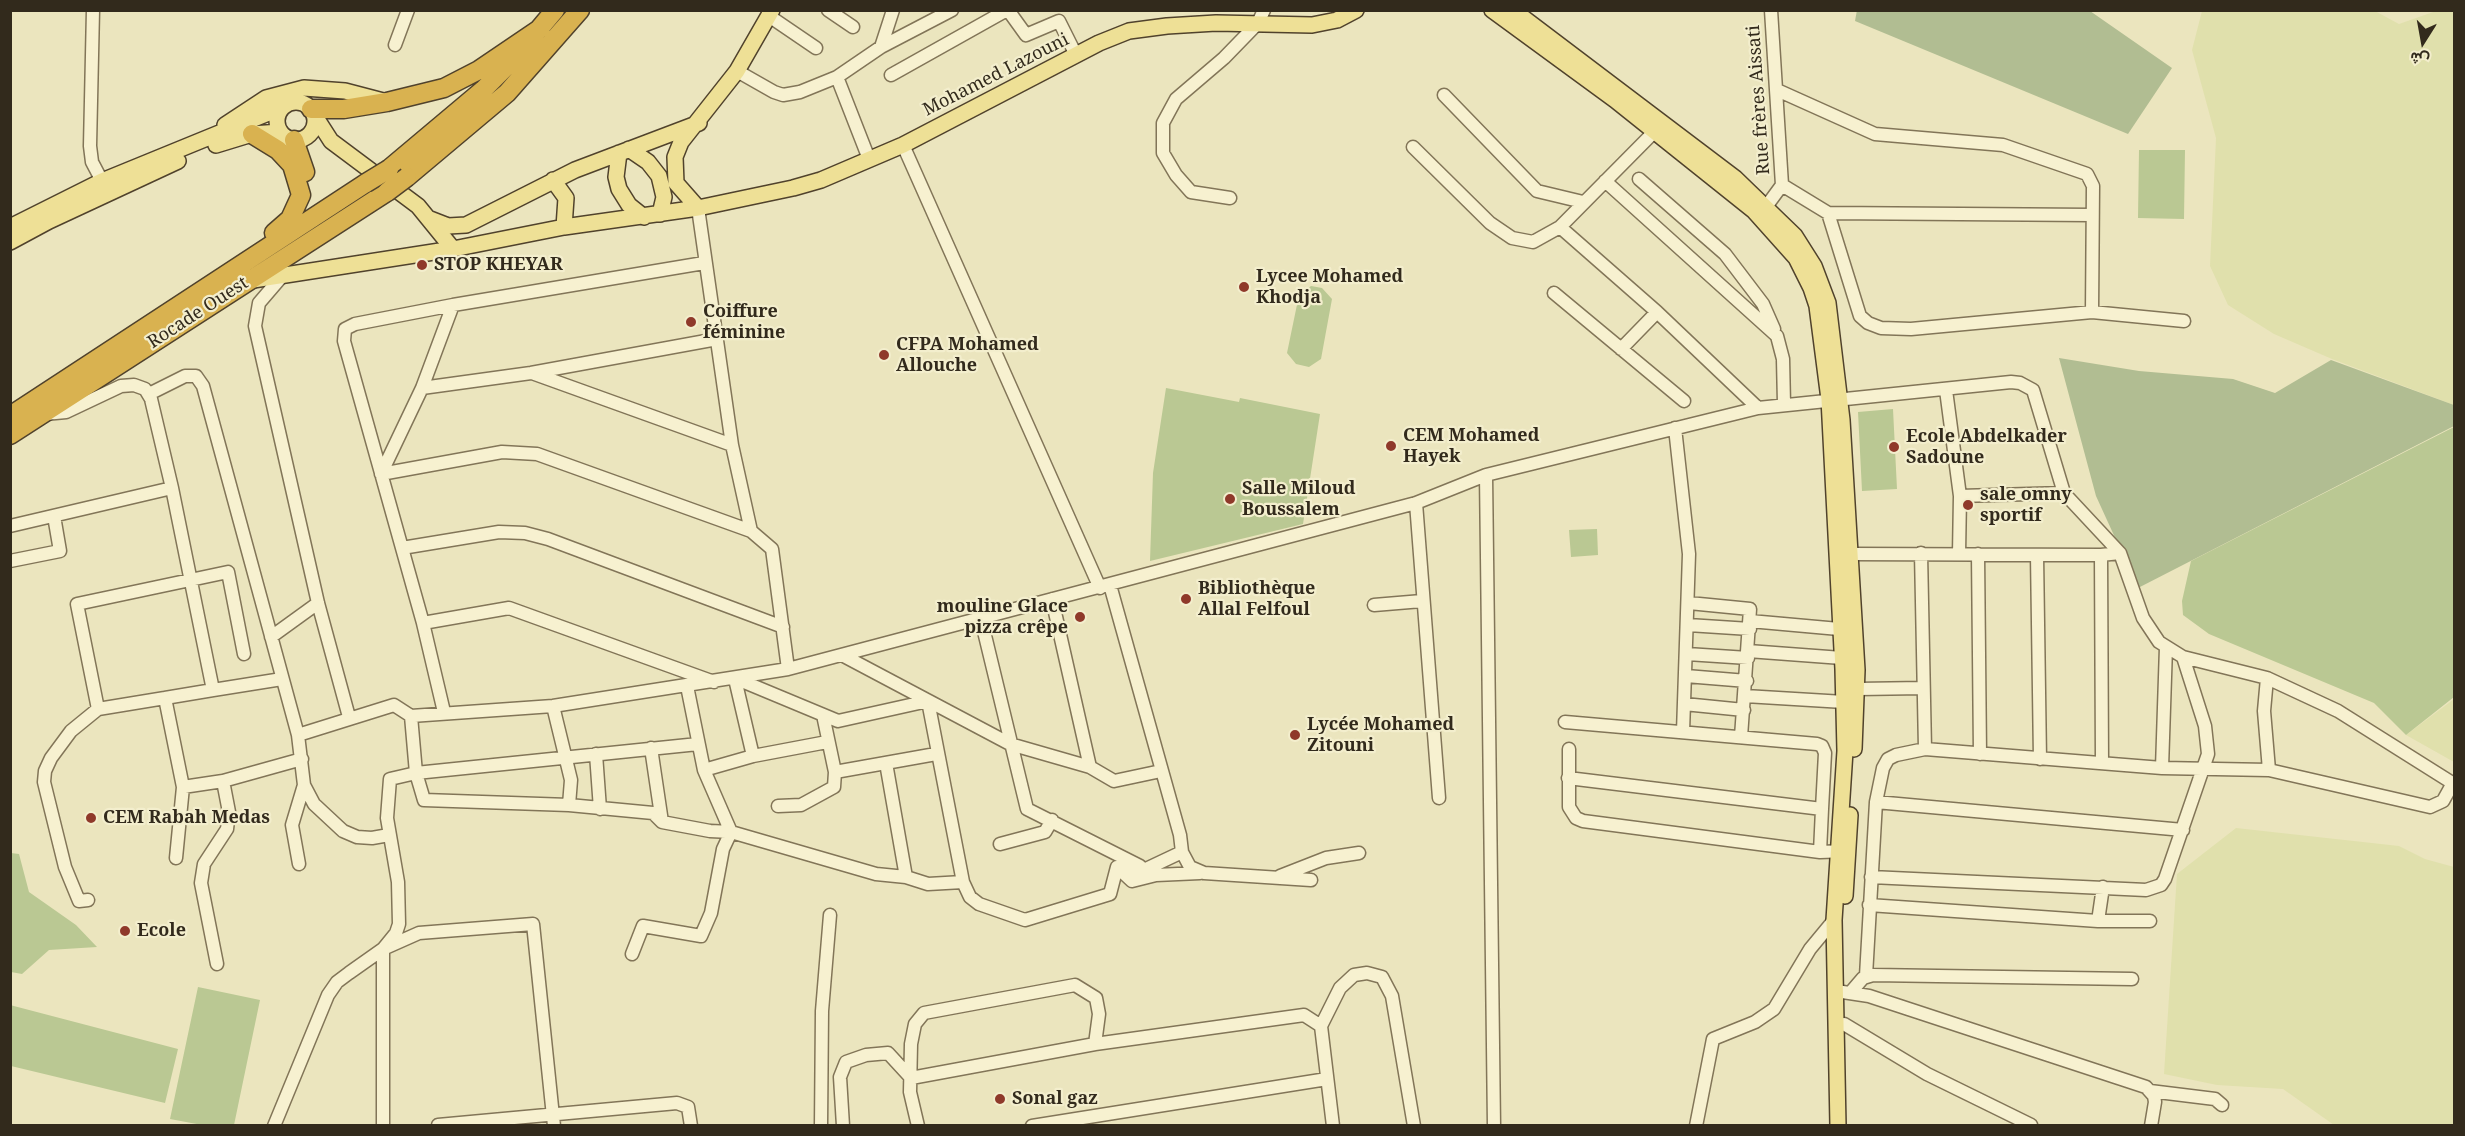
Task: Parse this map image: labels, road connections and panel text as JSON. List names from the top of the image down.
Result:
{
  "streets": {
    "highway": ["Rocade Ouest"],
    "main road": ["Mohamed Lazouni"],
    "street": ["Rue frères Aissati"]
  },
  "crossings": [
    ["Mohamed Lazouni", "Rocade Ouest"]
  ],
  "places": [
    "STOP KHEYAR",
    "Lycee Mohamed Khodja",
    "Coiffure féminine",
    "CFPA Mohamed Allouche",
    "CEM Mohamed Hayek",
    "Ecole Abdelkader Sadoune",
    "Salle Miloud Boussalem",
    "sale omny sportif",
    "Bibliothèque Allal Felfoul",
    "mouline Glace pizza crêpe",
    "Lycée Mohamed Zitouni",
    "CEM Rabah Medas",
    "Ecole",
    "Sonal gaz"
  ],
  "north": "bottom"
}
